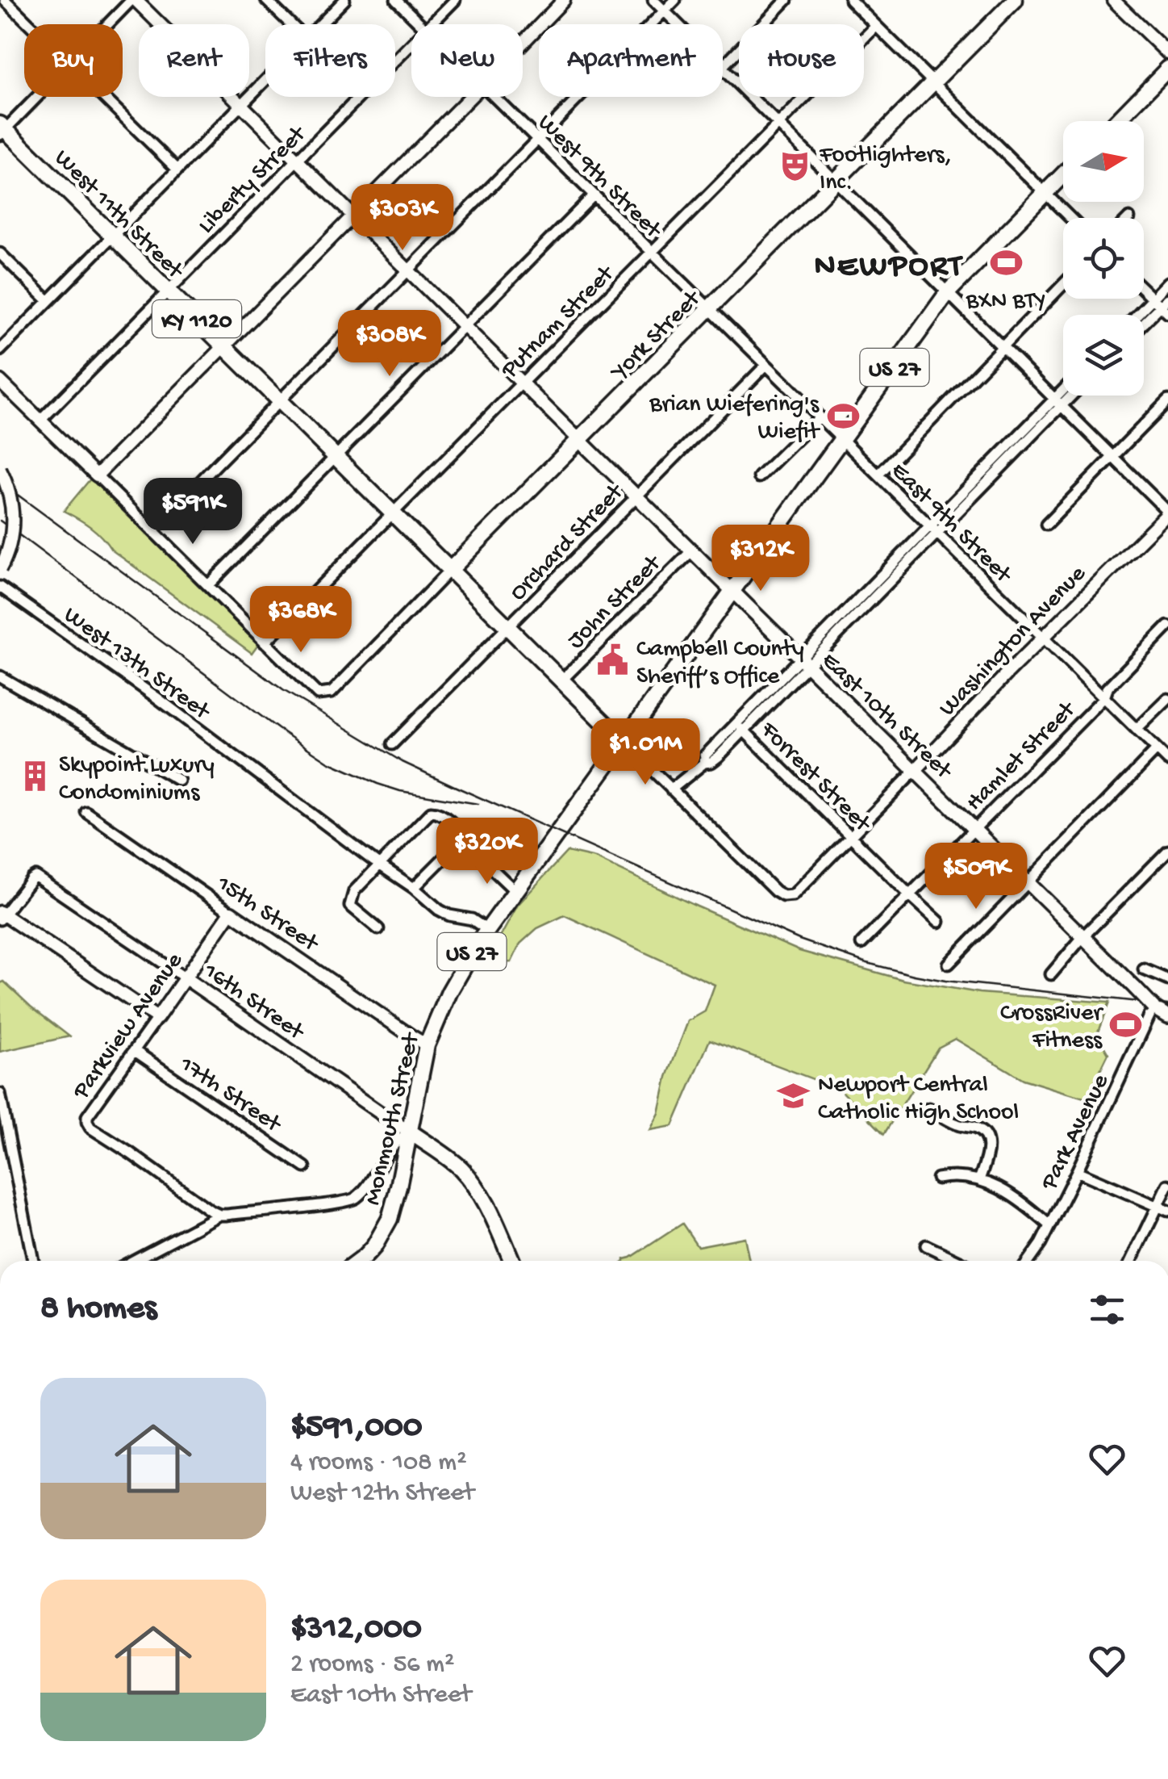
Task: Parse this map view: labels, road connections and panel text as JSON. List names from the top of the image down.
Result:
{
  "streets": {
    "main road": [
      "West 11th Street",
      "KY 1120",
      "York Street",
      "US 27",
      "East 10th Street",
      "Monmouth Street"
    ],
    "street": [
      "West 9th Street",
      "Liberty Street",
      "Putnam Street",
      "East 9th Street",
      "Orchard Street",
      "John Street",
      "Washington Avenue",
      "West 13th Street",
      "Hamlet Street",
      "Forrest Street",
      "15th Street",
      "16th Street",
      "Parkview Avenue",
      "17th Street",
      "Park Avenue"
    ]
  },
  "crossings": [
    ["West 9th Street", "Putnam Street"],
    ["West 9th Street", "York Street"],
    ["West 9th Street", "East 9th Street"],
    ["Liberty Street", "West 11th Street"],
    ["West 11th Street", "Putnam Street"],
    ["West 11th Street", "York Street"],
    ["West 11th Street", "Orchard Street"],
    ["West 11th Street", "John Street"],
    ["West 11th Street", "Monmouth Street"],
    ["Putnam Street", "York Street"],
    ["York Street", "East 9th Street"],
    ["York Street", "East 10th Street"],
    ["East 9th Street", "Orchard Street"],
    ["East 9th Street", "Washington Avenue"],
    ["East 9th Street", "Hamlet Street"],
    ["East 9th Street", "Monmouth Street"],
    ["Orchard Street", "East 10th Street"],
    ["John Street", "East 10th Street"],
    ["Washington Avenue", "East 10th Street"],
    ["Washington Avenue", "Forrest Street"],
    ["West 13th Street", "Monmouth Street"],
    ["East 10th Street", "Hamlet Street"],
    ["East 10th Street", "Monmouth Street"],
    ["East 10th Street", "Park Avenue"],
    ["Hamlet Street", "Forrest Street"],
    ["15th Street", "Parkview Avenue"],
    ["15th Street", "Monmouth Street"],
    ["16th Street", "Parkview Avenue"],
    ["16th Street", "Monmouth Street"],
    ["Parkview Avenue", "17th Street"]
  ],
  "districts": ["NEWPORT"],
  "places": {
    "theatre": ["Footlighters, Inc."],
    "sports": ["BXN BTY", "Brian Wiefering's Wiefit", "CrossRiver Fitness"],
    "public building": ["Campbell County Sheriff’s Office"],
    "building": ["Skypoint Luxury Condominiums"],
    "school or university": ["Newport Central Catholic High School"]
  },
  "north": "right",
  "page": {
    "chip": [
      "Buy",
      "Rent",
      "Filters",
      "New",
      "Apartment",
      "House"
    ],
    "price": [
      "$303K",
      "$308K",
      "$591K",
      "$312K",
      "$368K",
      "$1.01M",
      "$320K",
      "$509K"
    ],
    "heading": "8 homes",
    "list": [
      {
        "name": "$591,000",
        "note": "4 rooms · 108 m² · West 12th Street"
      },
      {
        "name": "$312,000",
        "note": "2 rooms · 56 m² · East 10th Street"
      }
    ]
  }
}
